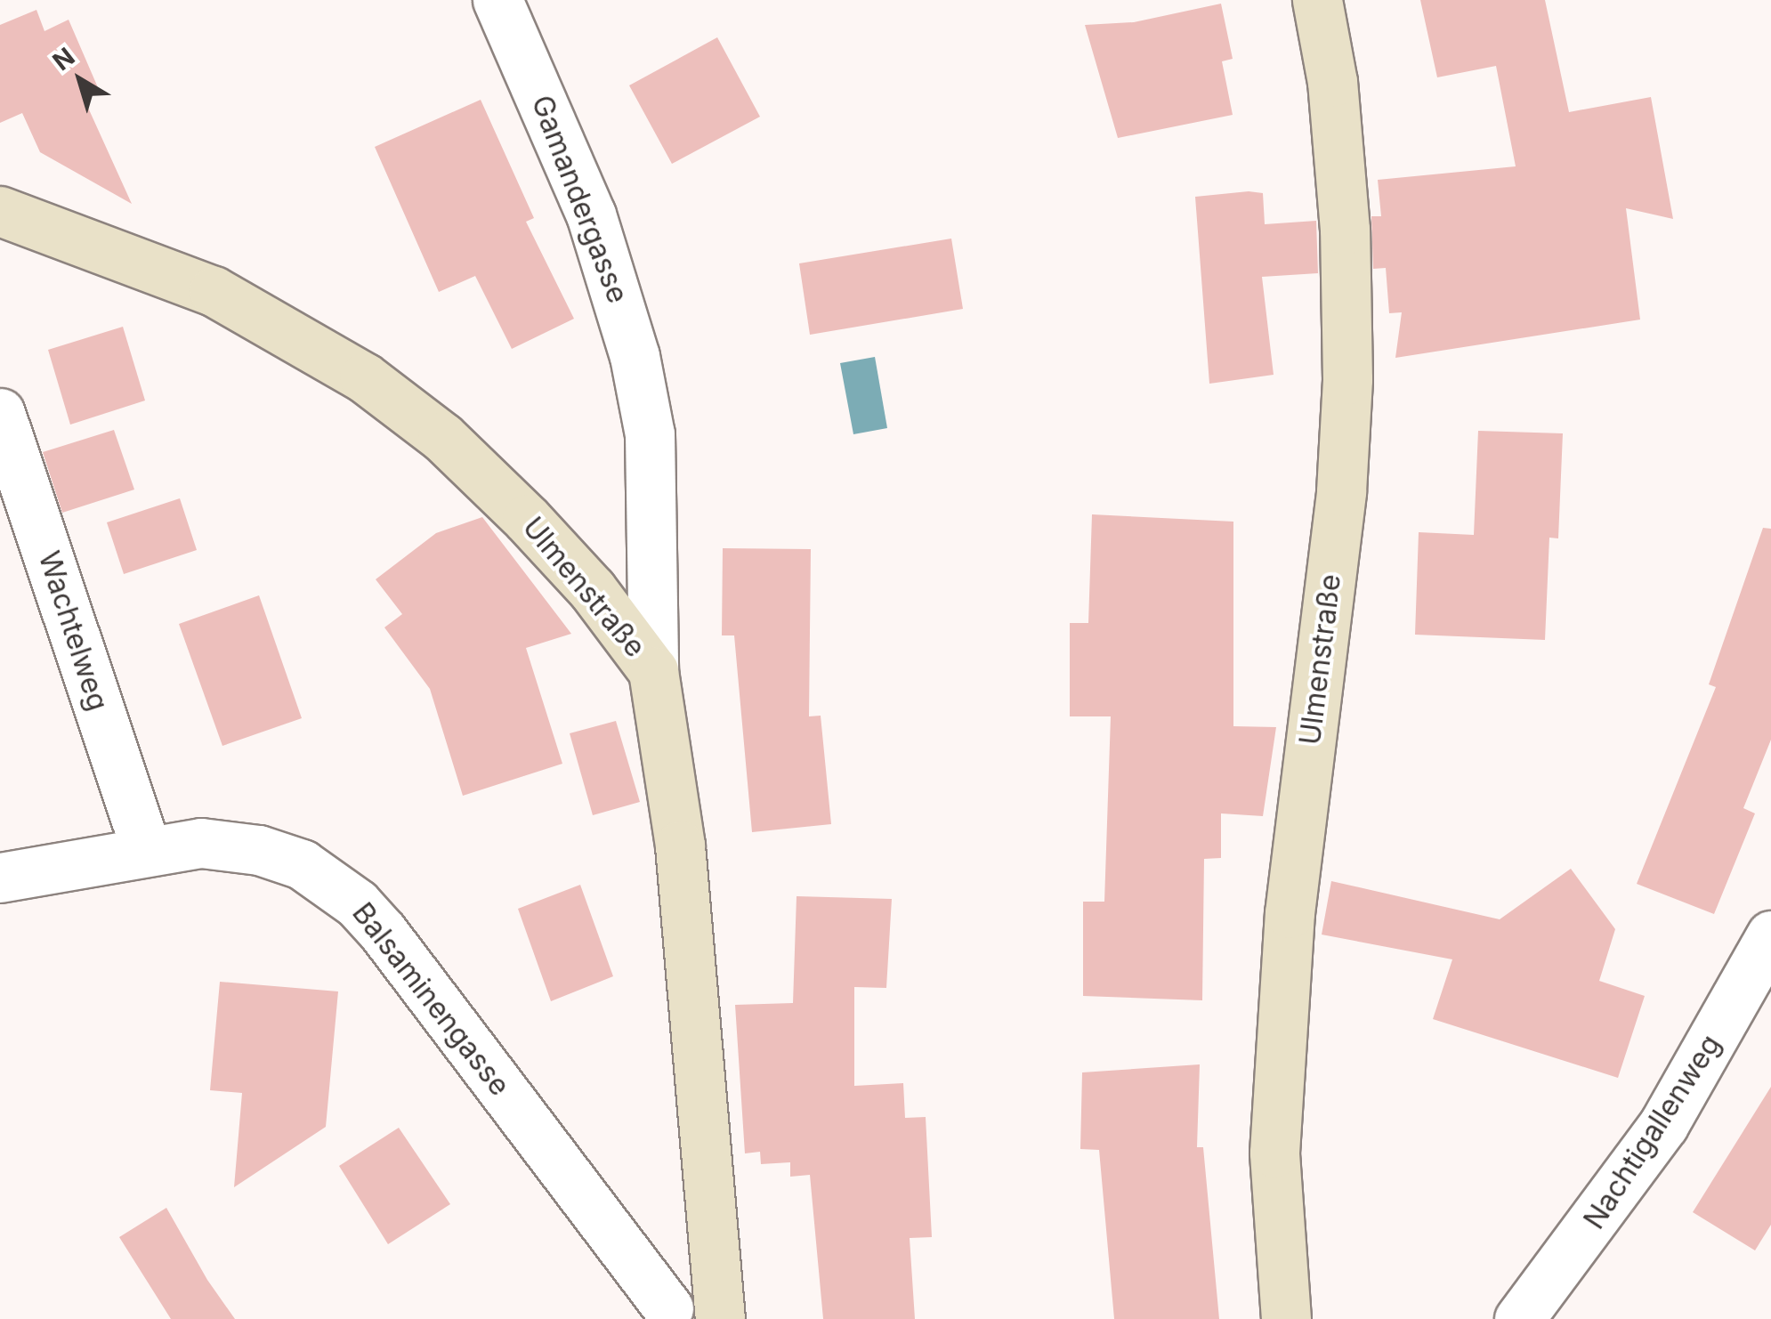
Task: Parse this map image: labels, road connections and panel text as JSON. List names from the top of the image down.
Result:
{
  "streets": {
    "street": [
      "Gamandergasse",
      "Ulmenstraße",
      "Wachtelweg",
      "Balsaminengasse",
      "Nachtigallenweg"
    ]
  },
  "crossings": [
    ["Gamandergasse", "Ulmenstraße"],
    ["Wachtelweg", "Balsaminengasse"]
  ],
  "north": "top left"
}
